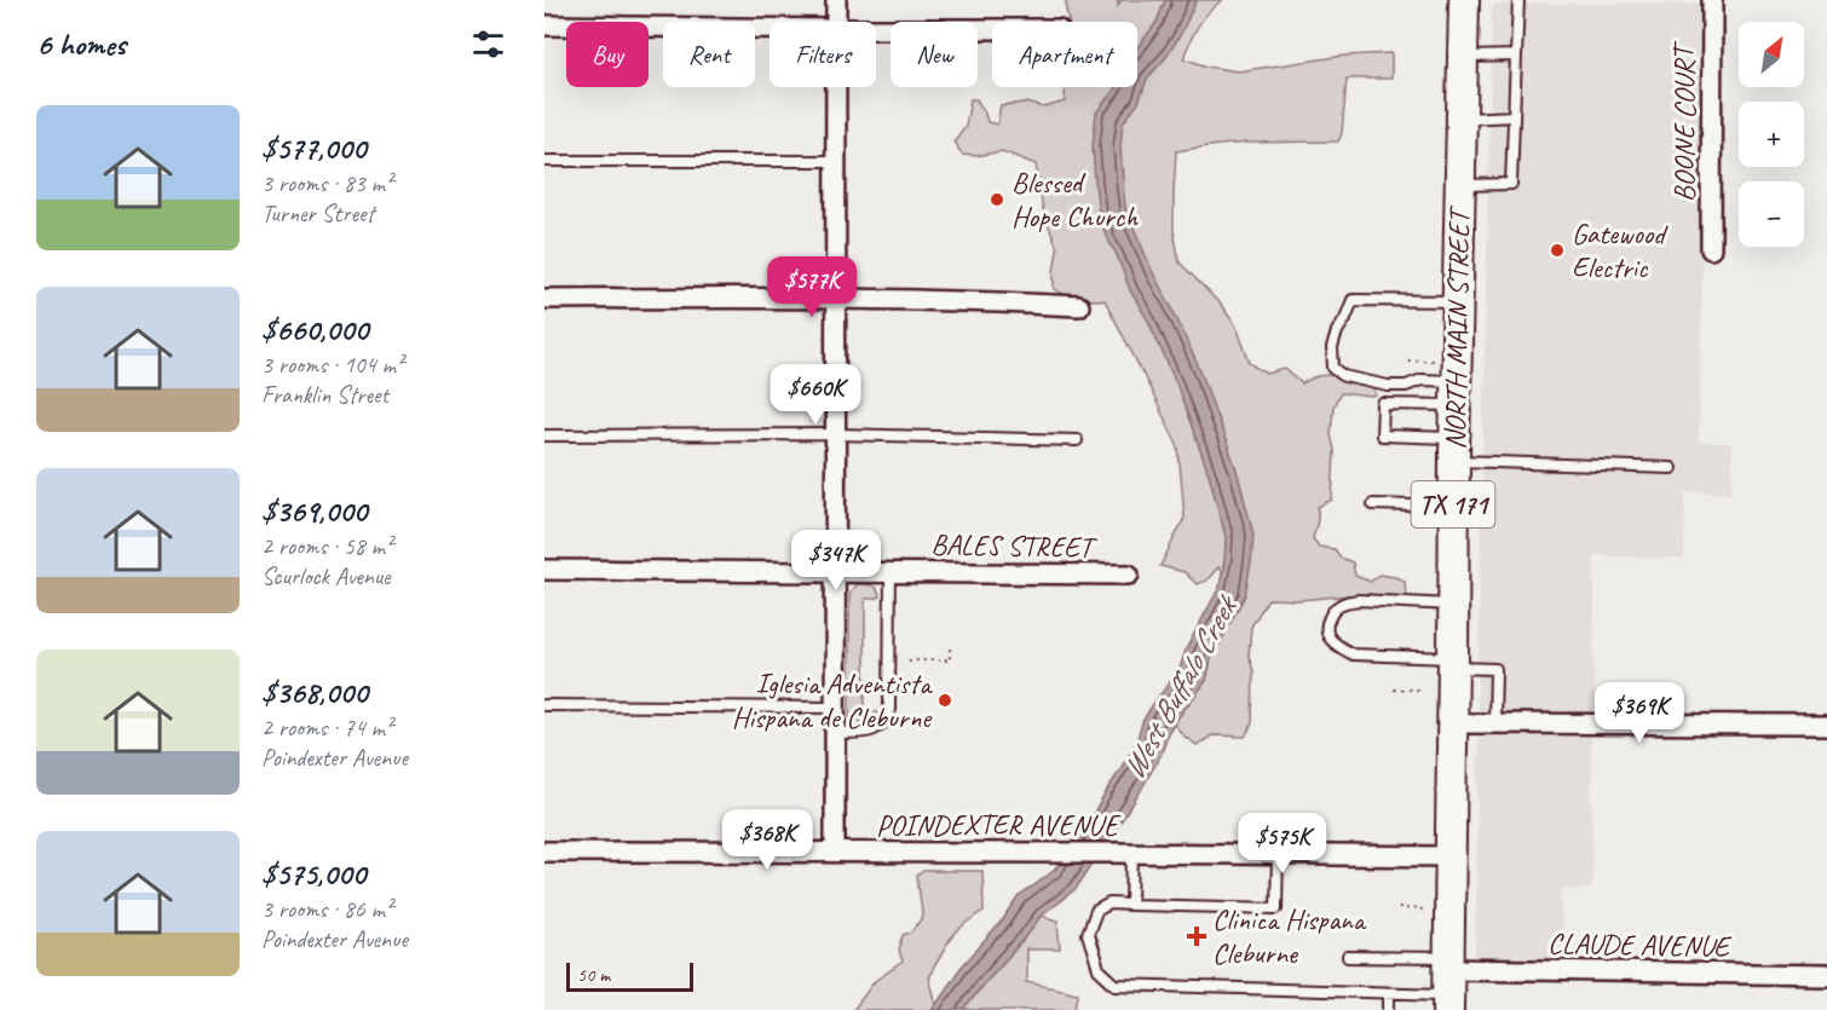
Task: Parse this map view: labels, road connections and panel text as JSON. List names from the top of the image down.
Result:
{
  "streets": {
    "main road": ["NORTH MAIN STREET", "TX 171"],
    "street": [
      "BOONE COURT",
      "BALES STREET",
      "POINDEXTER AVENUE",
      "CLAUDE AVENUE"
    ]
  },
  "crossings": [
    ["NORTH MAIN STREET", "POINDEXTER AVENUE"],
    ["NORTH MAIN STREET", "CLAUDE AVENUE"]
  ],
  "water": ["West Buffalo Creek"],
  "places": {
    "other": ["Blessed Hope Church", "Gatewood Electric", "Iglesia Adventista Hispana de Cleburne"],
    "health": ["Clinica Hispana Cleburne"]
  },
  "scale_bar": "50 m",
  "north": "top right",
  "page": {
    "heading": "6 homes",
    "map_buttons": ["+", "−"],
    "chip": [
      "Buy",
      "Rent",
      "Filters",
      "New",
      "Apartment"
    ],
    "list": [
      {
        "name": "$577,000",
        "note": "3 rooms · 83 m² · Turner Street"
      },
      {
        "name": "$660,000",
        "note": "3 rooms · 104 m² · Franklin Street"
      },
      {
        "name": "$369,000",
        "note": "2 rooms · 58 m² · Scurlock Avenue"
      },
      {
        "name": "$368,000",
        "note": "2 rooms · 74 m² · Poindexter Avenue"
      },
      {
        "name": "$575,000",
        "note": "3 rooms · 86 m² · Poindexter Avenue"
      }
    ],
    "price": [
      "$577K",
      "$660K",
      "$347K",
      "$369K",
      "$368K",
      "$575K"
    ],
    "scale": "50 m"
  }
}
